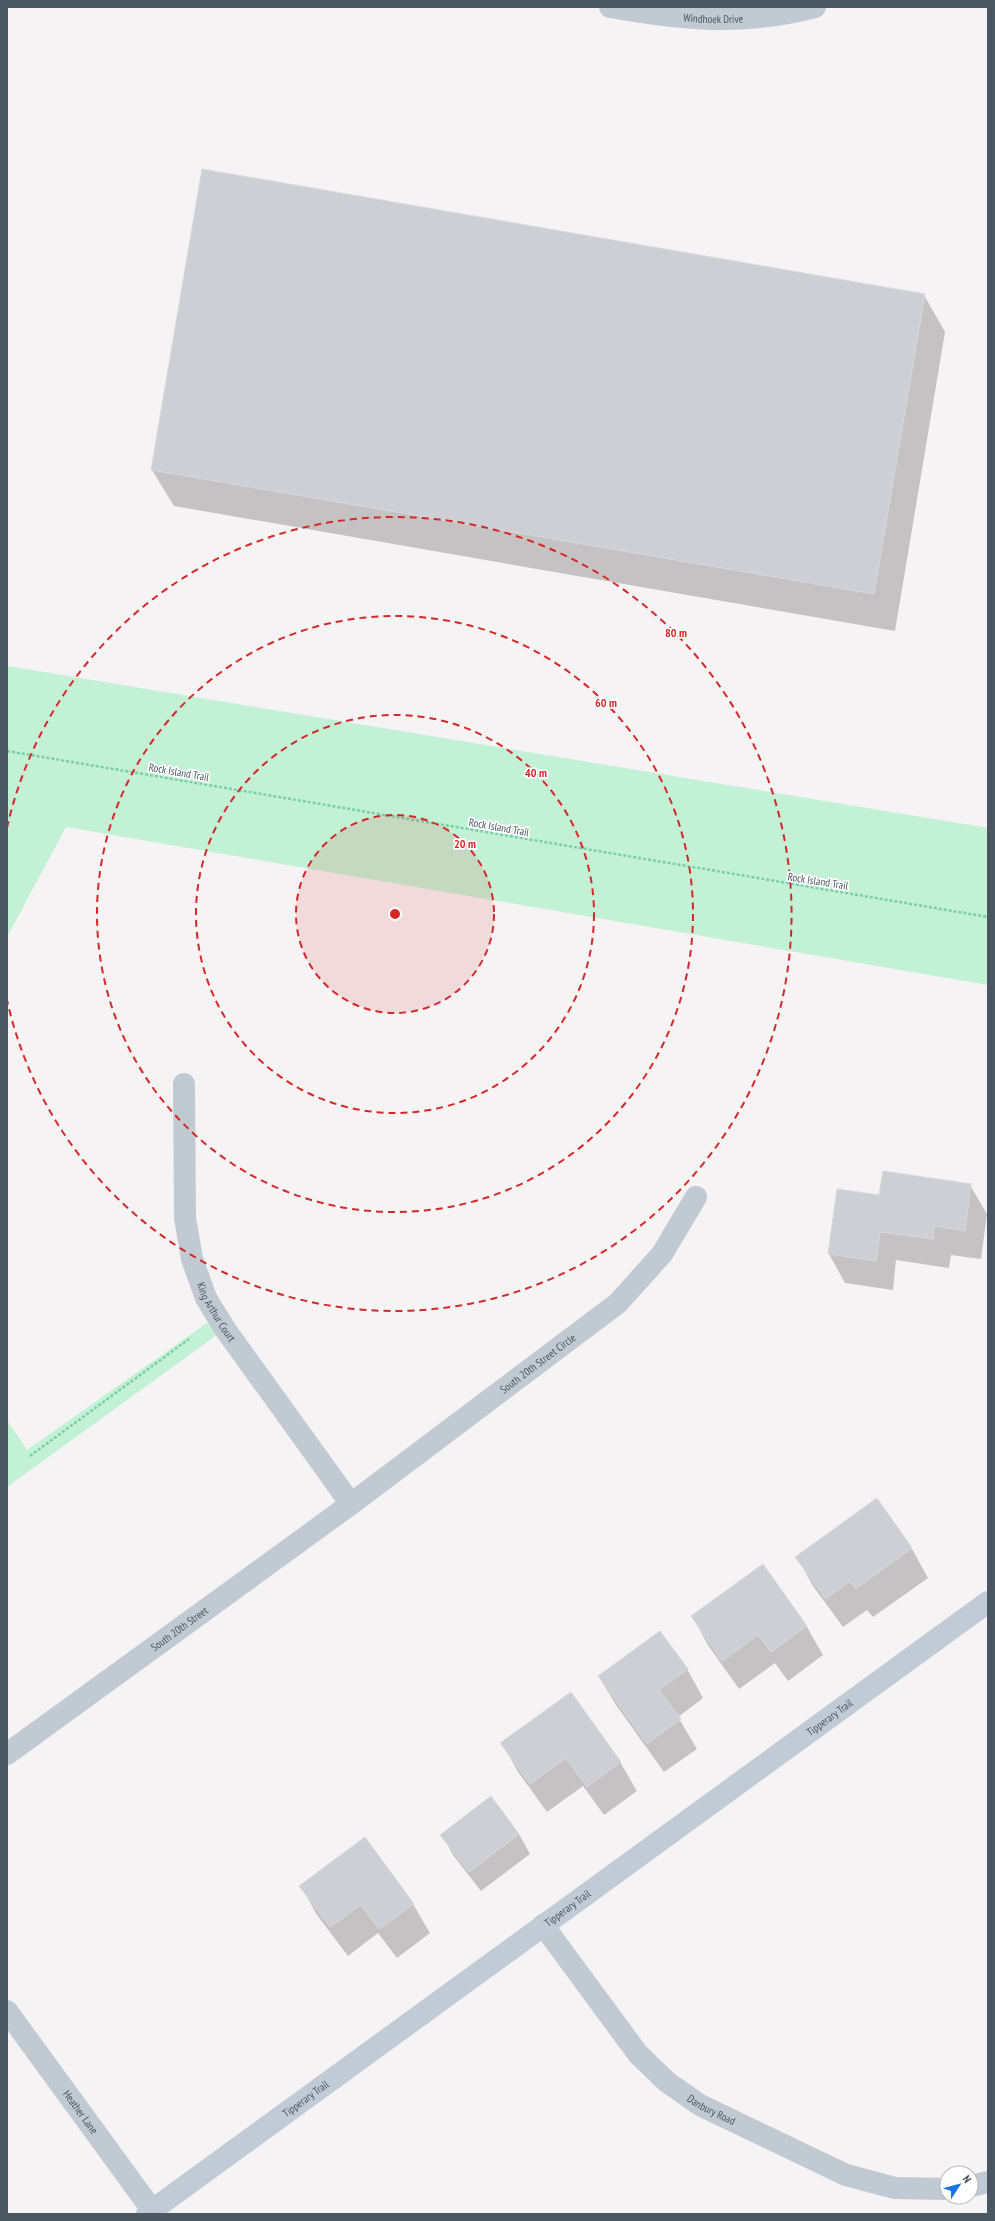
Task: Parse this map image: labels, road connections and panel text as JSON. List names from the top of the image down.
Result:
{
  "streets": {
    "street": [
      "Windhoek Drive",
      "King Arthur Court",
      "South 20th Street Circle",
      "South 20th Street",
      "Tipperary Trail",
      "Danbury Road",
      "Heather Lane"
    ],
    "path": ["Rock Island Trail"]
  },
  "crossings": [
    ["King Arthur Court", "South 20th Street Circle"],
    ["King Arthur Court", "South 20th Street"],
    ["South 20th Street Circle", "South 20th Street"],
    ["Tipperary Trail", "Danbury Road"],
    ["Tipperary Trail", "Heather Lane"]
  ],
  "north": "top right",
  "rings": [
    "80 m",
    "60 m",
    "40 m",
    "20 m"
  ]
}
